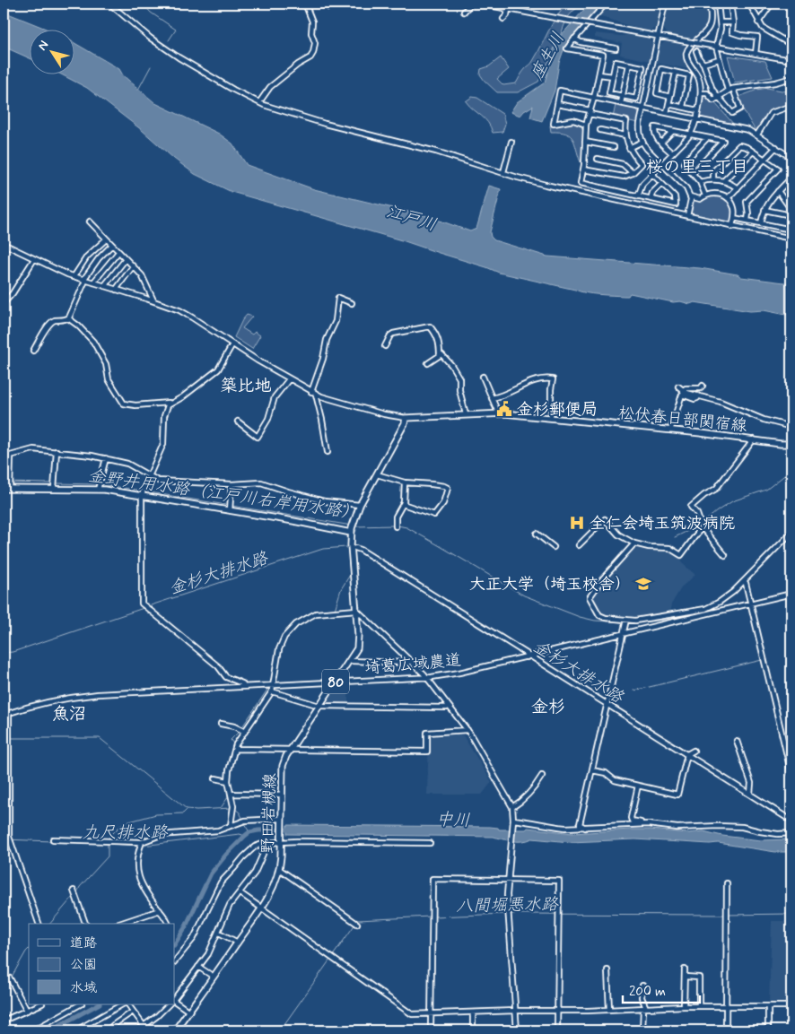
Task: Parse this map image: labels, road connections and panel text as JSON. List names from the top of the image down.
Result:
{
  "streets": {
    "main road": ["松伏春日部関宿線", "80", "野田岩槻線"],
    "street": ["埼葛広域農道"]
  },
  "crossings": [
    ["埼葛広域農道", "野田岩槻線"]
  ],
  "districts": [
    "桜の里三丁目",
    "築比地",
    "金杉",
    "魚沼"
  ],
  "water": [
    "座生川",
    "江戸川",
    "金野井用水路（江戸川右岸用水路）",
    "金杉大排水路",
    "中川",
    "九尺排水路",
    "八間堀悪水路"
  ],
  "places": {
    "public building": ["金杉郵便局"],
    "hospital": ["全仁会埼玉筑波病院"],
    "school or university": ["大正大学（埼玉校舎）"]
  },
  "legend": ["道路", "公園", "水域"],
  "scale_bar": "200 m",
  "north": "top left"
}
